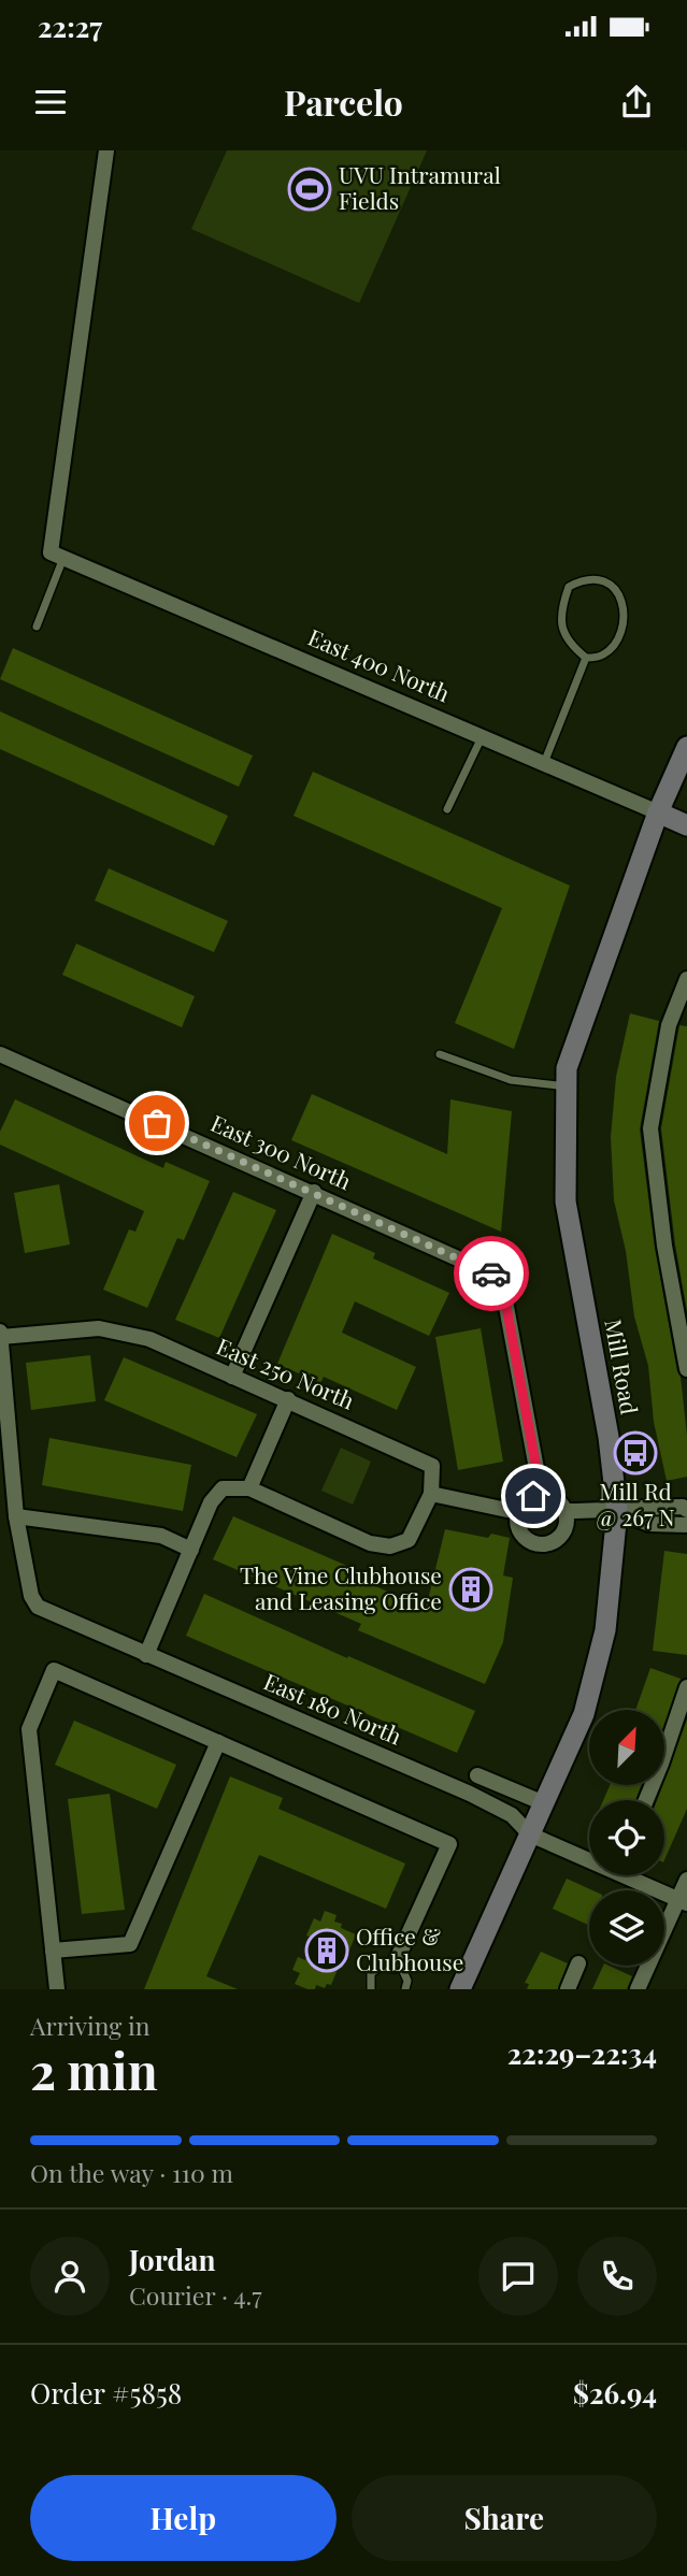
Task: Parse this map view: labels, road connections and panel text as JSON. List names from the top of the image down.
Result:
{
  "streets": {
    "main road": ["East 400 North", "Mill Road"],
    "street": ["East 300 North", "East 250 North", "East 180 North"]
  },
  "crossings": [
    ["East 400 North", "Mill Road"],
    ["Mill Road", "East 180 North"]
  ],
  "places": {
    "sports": ["UVU Intramural Fields"],
    "bus stop": ["Mill Rd @ 267 N"],
    "building": ["The Vine Clubhouse and Leasing Office", "Office & Clubhouse"]
  },
  "north": "top right",
  "page": {
    "status": "22:27",
    "header": "Parcelo",
    "heading": ["2 min", "Arriving in", "22:29–22:34"],
    "panel": [
      "Jordan",
      "Courier · 4.7",
      "Order #5858",
      "$26.94"
    ],
    "bar": "On the way · 110 m",
    "buttons": ["Help", "Share"]
  }
}
